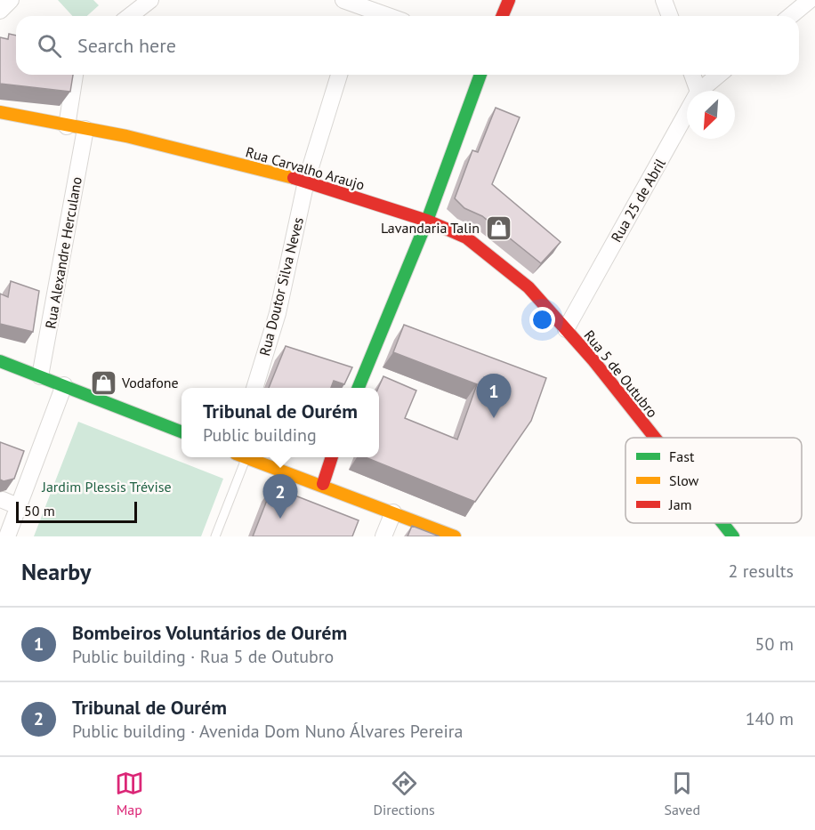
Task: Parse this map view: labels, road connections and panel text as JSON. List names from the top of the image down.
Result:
{
  "streets": {
    "street": [
      "Rua Carvalho Araujo",
      "Rua 25 de Abril",
      "Rua Alexandre Herculano",
      "Rua Doutor Silva Neves",
      "Rua 5 de Outubro"
    ]
  },
  "crossings": [
    ["Rua Carvalho Araujo", "Rua 25 de Abril"],
    ["Rua Carvalho Araujo", "Rua Alexandre Herculano"],
    ["Rua Carvalho Araujo", "Rua Doutor Silva Neves"],
    ["Rua Carvalho Araujo", "Rua 5 de Outubro"],
    ["Rua 25 de Abril", "Rua 5 de Outubro"]
  ],
  "parks": ["Jardim Plessis Trévise"],
  "places": {
    "shop": ["Lavandaria Talin", "Vodafone"]
  },
  "legend": ["Fast", "Slow", "Jam"],
  "scale_bar": "50 m",
  "north": "bottom left",
  "page": {
    "search": "Search here",
    "pins": ["1", "2"],
    "popup": ["Tribunal de Ourém", "Public building"],
    "scale": "50 m",
    "heading": ["Nearby", "2 results"],
    "list": [
      {
        "mark": "1",
        "name": "Bombeiros Voluntários de Ourém",
        "note": "Public building · Rua 5 de Outubro",
        "value": "50 m"
      },
      {
        "mark": "2",
        "name": "Tribunal de Ourém",
        "note": "Public building · Avenida Dom Nuno Álvares Pereira",
        "value": "140 m"
      }
    ],
    "nav": ["Map", "Directions", "Saved"]
  }
}
